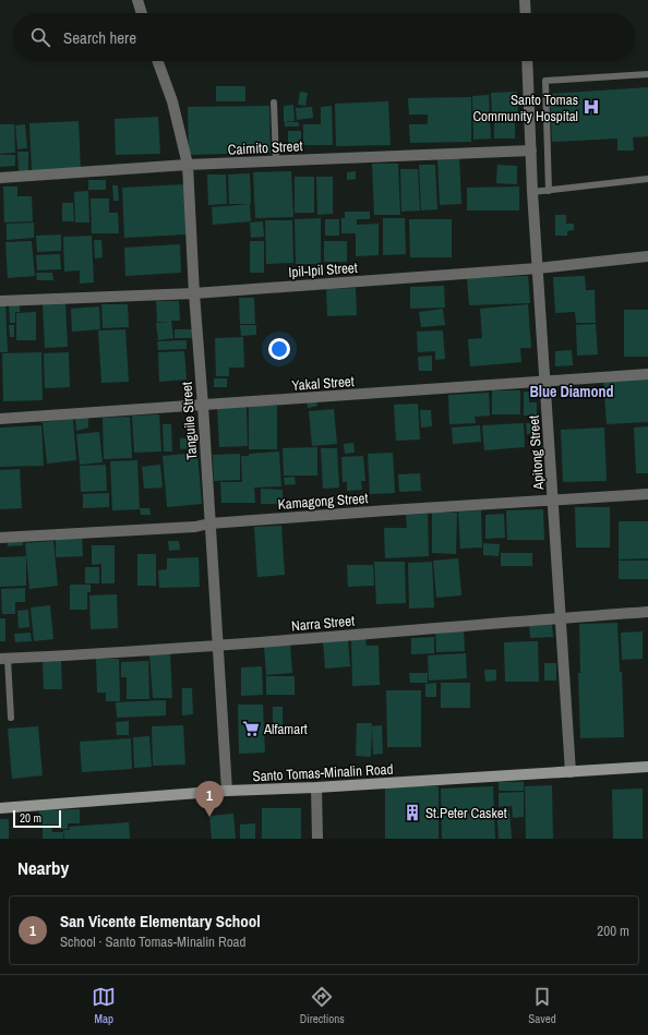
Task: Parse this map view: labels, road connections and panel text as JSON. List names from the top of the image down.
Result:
{
  "streets": {
    "main road": ["Santo Tomas-Minalin Road"],
    "street": [
      "Caimito Street",
      "Ipil-Ipil Street",
      "Yakal Street",
      "Tanguile Street",
      "Apitong Street",
      "Kamagong Street",
      "Narra Street"
    ]
  },
  "crossings": [
    ["Caimito Street", "Tanguile Street"],
    ["Caimito Street", "Apitong Street"],
    ["Ipil-Ipil Street", "Tanguile Street"],
    ["Ipil-Ipil Street", "Apitong Street"],
    ["Yakal Street", "Tanguile Street"],
    ["Yakal Street", "Apitong Street"],
    ["Tanguile Street", "Kamagong Street"],
    ["Tanguile Street", "Narra Street"],
    ["Tanguile Street", "Santo Tomas-Minalin Road"],
    ["Apitong Street", "Kamagong Street"],
    ["Apitong Street", "Narra Street"],
    ["Apitong Street", "Santo Tomas-Minalin Road"]
  ],
  "districts": ["Blue Diamond"],
  "places": {
    "hospital": ["Santo Tomas Community Hospital"],
    "supermarket": ["Alfamart"],
    "building": ["St.Peter Casket"]
  },
  "scale_bar": "20 m",
  "page": {
    "search": "Search here",
    "pins": "1",
    "scale": "20 m",
    "heading": "Nearby",
    "list": [
      {
        "mark": "1",
        "name": "San Vicente Elementary School",
        "note": "School · Santo Tomas-Minalin Road",
        "value": "200 m"
      }
    ],
    "nav": ["Map", "Directions", "Saved"]
  }
}
